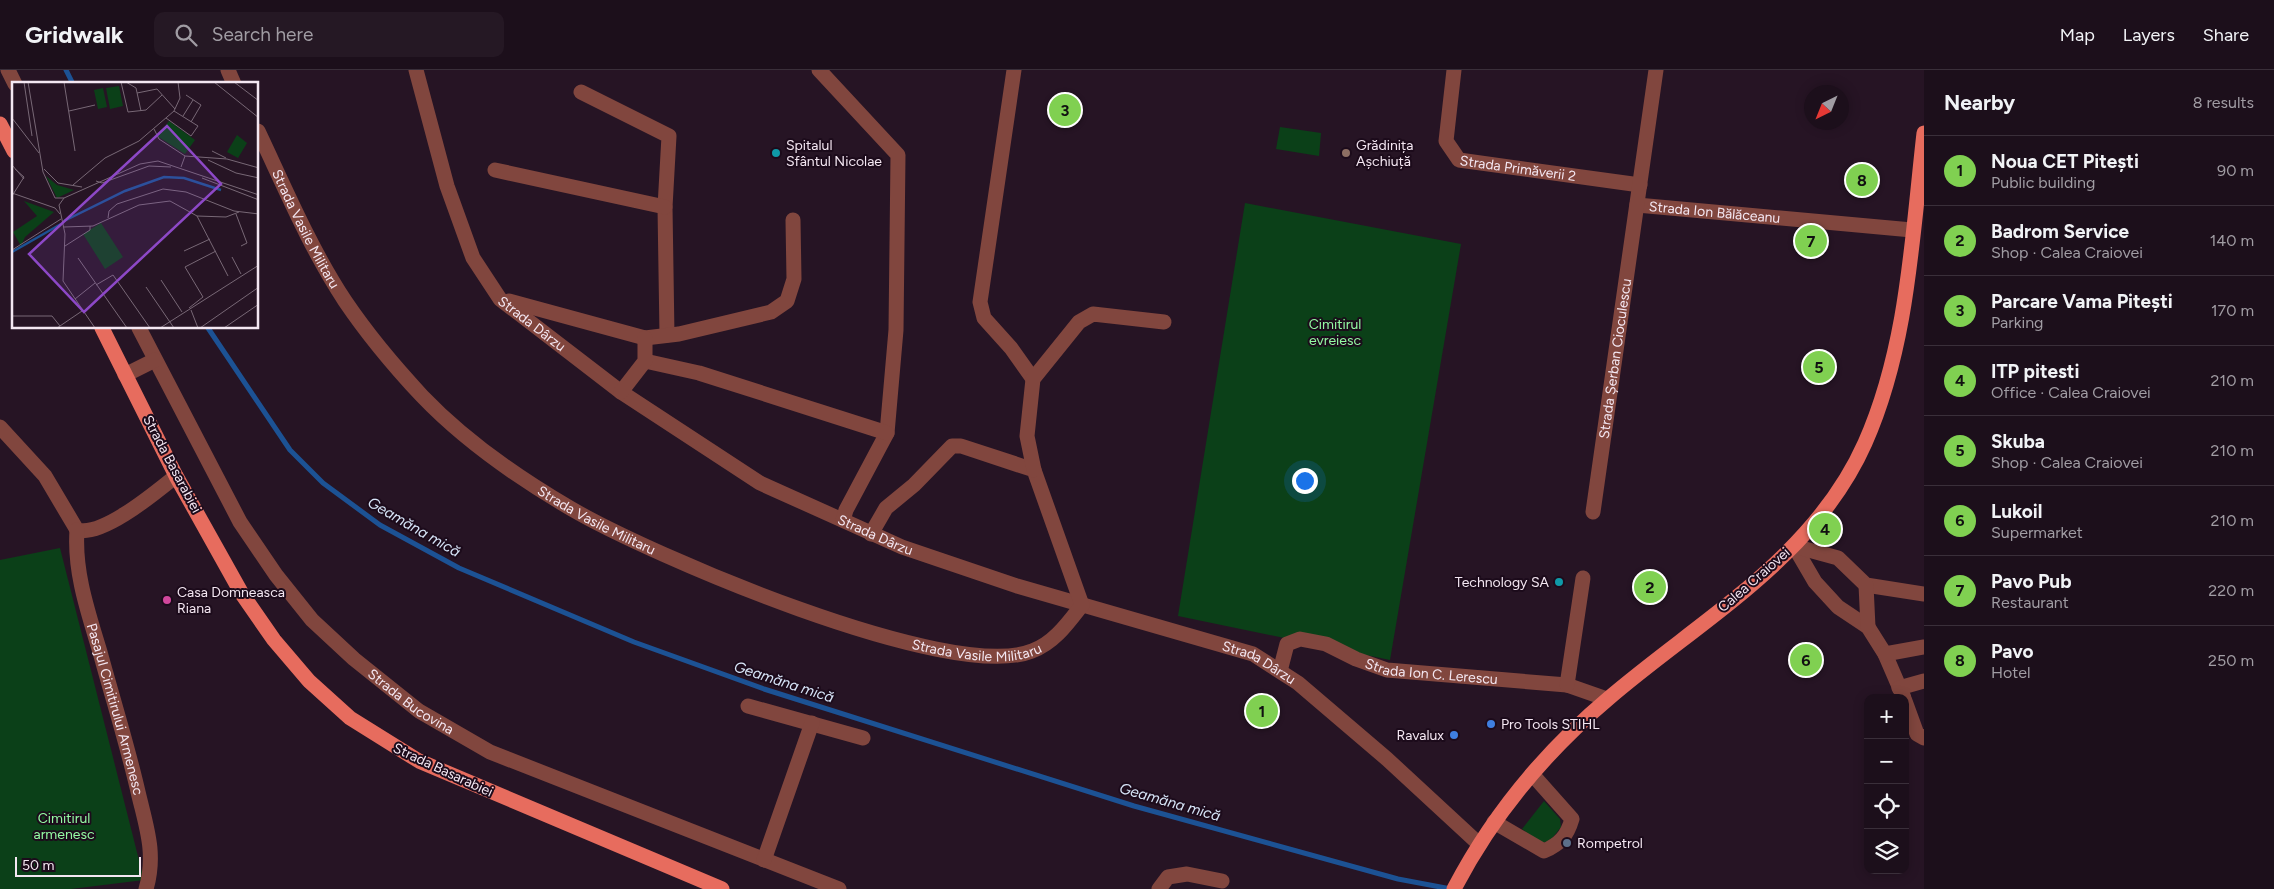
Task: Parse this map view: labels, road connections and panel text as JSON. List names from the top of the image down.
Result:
{
  "streets": {
    "main road": ["Strada Basarabiei", "Calea Craiovei"],
    "street": [
      "Strada Primăverii 2",
      "Strada Ion Bălăceanu",
      "Strada Vasile Militaru",
      "Strada Dârzu",
      "Strada Șerban Cioculescu",
      "Strada Ion C. Lerescu",
      "Strada Bucovina",
      "Pasajul Cimitirului Armenesc"
    ]
  },
  "crossings": [
    ["Strada Primăverii 2", "Strada Șerban Cioculescu"],
    ["Strada Ion Bălăceanu", "Strada Șerban Cioculescu"],
    ["Strada Ion Bălăceanu", "Calea Craiovei"],
    ["Strada Vasile Militaru", "Strada Dârzu"],
    ["Strada Dârzu", "Calea Craiovei"],
    ["Strada Dârzu", "Strada Ion C. Lerescu"],
    ["Calea Craiovei", "Strada Ion C. Lerescu"]
  ],
  "water": ["Geamăna mică"],
  "parks": ["Cimitirul evreiesc", "Cimitirul armenesc"],
  "places": [
    "Spitalul Sfântul Nicolae",
    "Grădinița Așchiuță",
    "Technology SA",
    "Casa Domneasca Riana",
    "Pro Tools STIHL",
    "Ravalux",
    "Rompetrol"
  ],
  "scale_bar": "50 m",
  "north": "bottom left",
  "page": {
    "header": "Gridwalk",
    "search": "Search here",
    "nav": ["Map", "Layers", "Share"],
    "heading": ["Nearby", "8 results"],
    "pins": [
      "3",
      "8",
      "7",
      "5",
      "4",
      "2",
      "6",
      "1"
    ],
    "list": [
      {
        "mark": "1",
        "name": "Noua CET Pitești",
        "note": "Public building",
        "value": "90 m"
      },
      {
        "mark": "2",
        "name": "Badrom Service",
        "note": "Shop · Calea Craiovei",
        "value": "140 m"
      },
      {
        "mark": "3",
        "name": "Parcare Vama Pitești",
        "note": "Parking",
        "value": "170 m"
      },
      {
        "mark": "4",
        "name": "ITP pitesti",
        "note": "Office · Calea Craiovei",
        "value": "210 m"
      },
      {
        "mark": "5",
        "name": "Skuba",
        "note": "Shop · Calea Craiovei",
        "value": "210 m"
      },
      {
        "mark": "6",
        "name": "Lukoil",
        "note": "Supermarket",
        "value": "210 m"
      },
      {
        "mark": "7",
        "name": "Pavo Pub",
        "note": "Restaurant",
        "value": "220 m"
      },
      {
        "mark": "8",
        "name": "Pavo",
        "note": "Hotel",
        "value": "250 m"
      }
    ],
    "map_buttons": ["+", "−"],
    "scale": "50 m"
  }
}
